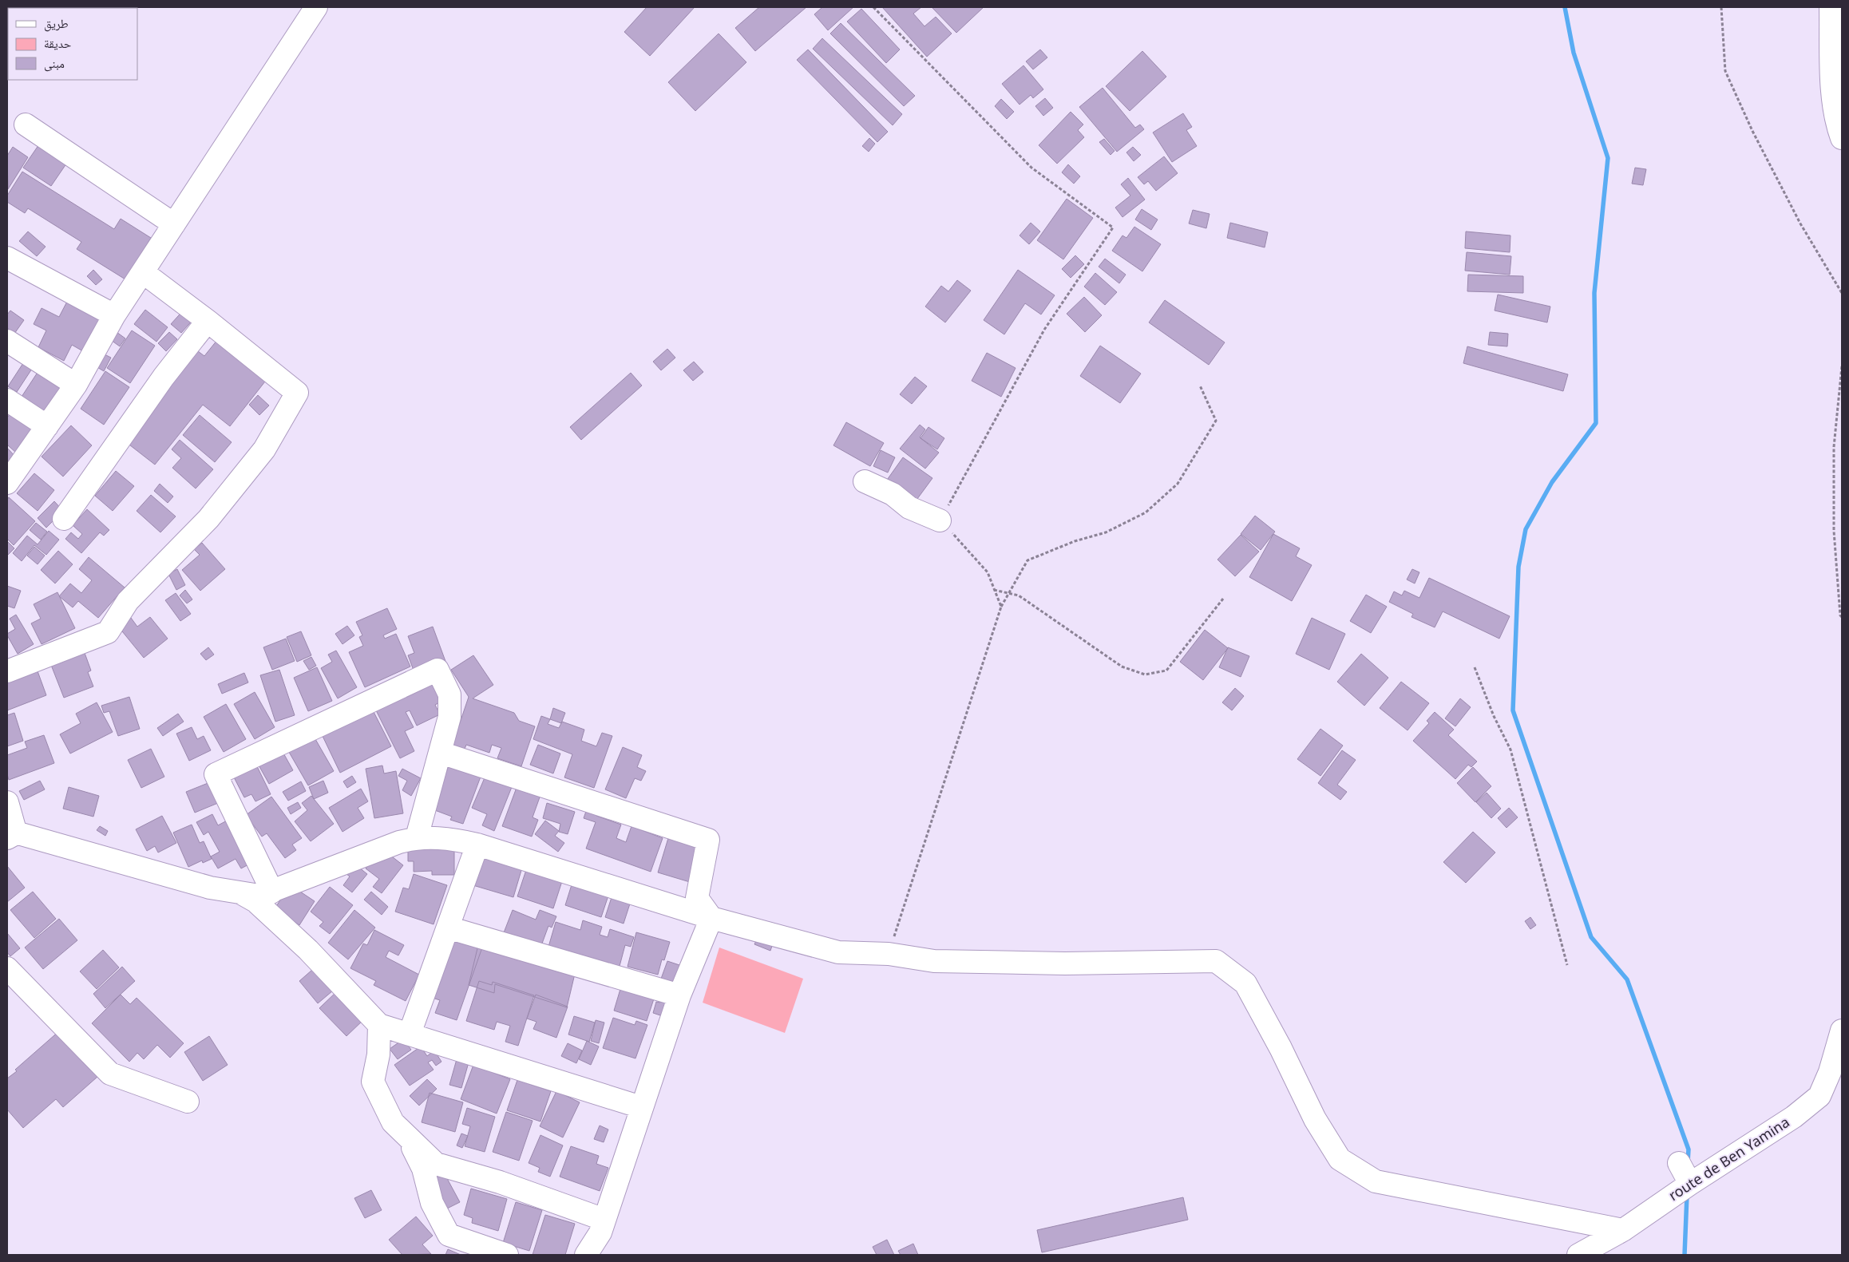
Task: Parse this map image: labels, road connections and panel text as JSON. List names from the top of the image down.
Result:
{
  "streets": {
    "street": ["route de Ben Yamina"]
  },
  "legend": ["طريق", "حديقة", "مبنى"]
}
